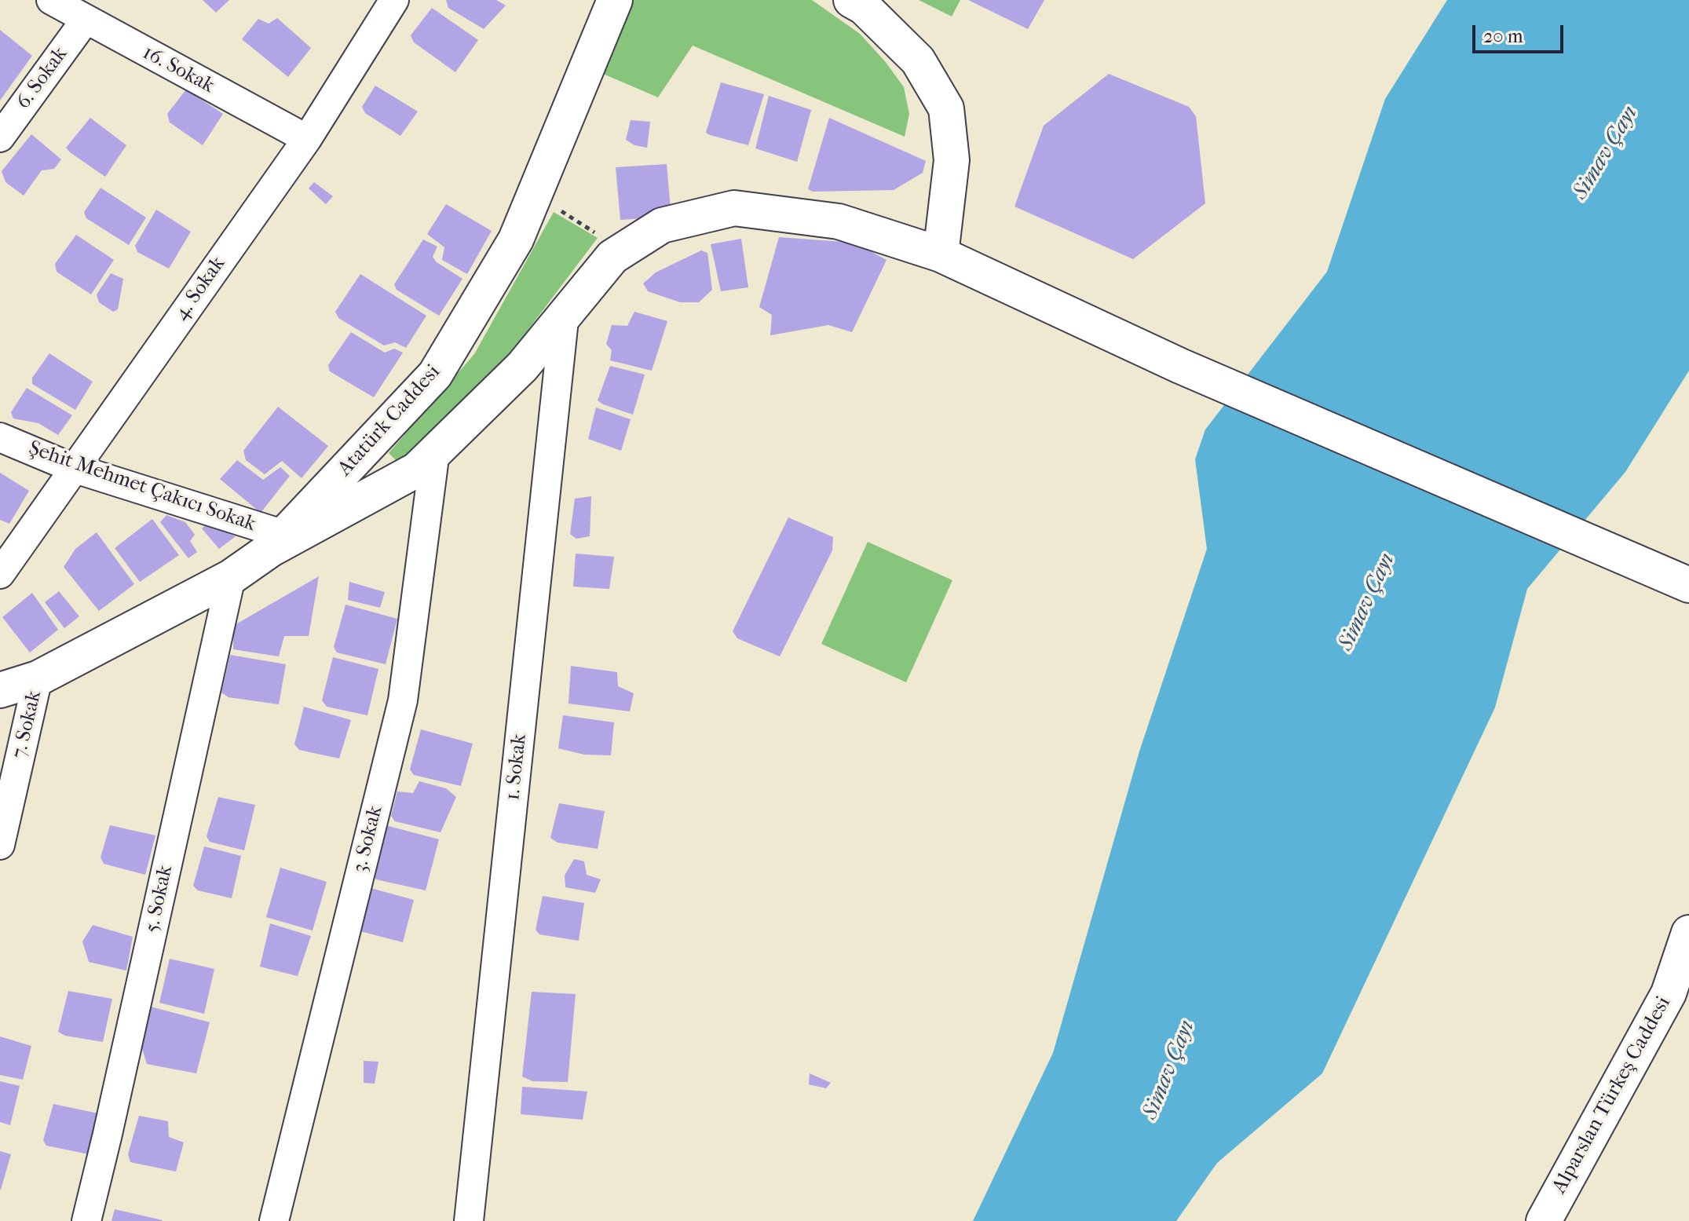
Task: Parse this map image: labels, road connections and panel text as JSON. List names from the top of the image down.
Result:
{
  "streets": {
    "main road": ["Atatürk Caddesi", "Alparslan Türkeş Caddesi"],
    "street": [
      "16. Sokak",
      "6. Sokak",
      "4. Sokak",
      "Şehit Mehmet Çakıcı Sokak",
      "7. Sokak",
      "1. Sokak",
      "3. Sokak",
      "5. Sokak"
    ]
  },
  "crossings": [
    ["16. Sokak", "6. Sokak"],
    ["16. Sokak", "4. Sokak"],
    ["4. Sokak", "Şehit Mehmet Çakıcı Sokak"],
    ["Atatürk Caddesi", "Şehit Mehmet Çakıcı Sokak"],
    ["Atatürk Caddesi", "7. Sokak"],
    ["Atatürk Caddesi", "5. Sokak"]
  ],
  "water": ["Simav Çayı"],
  "scale_bar": "20 m"
}
